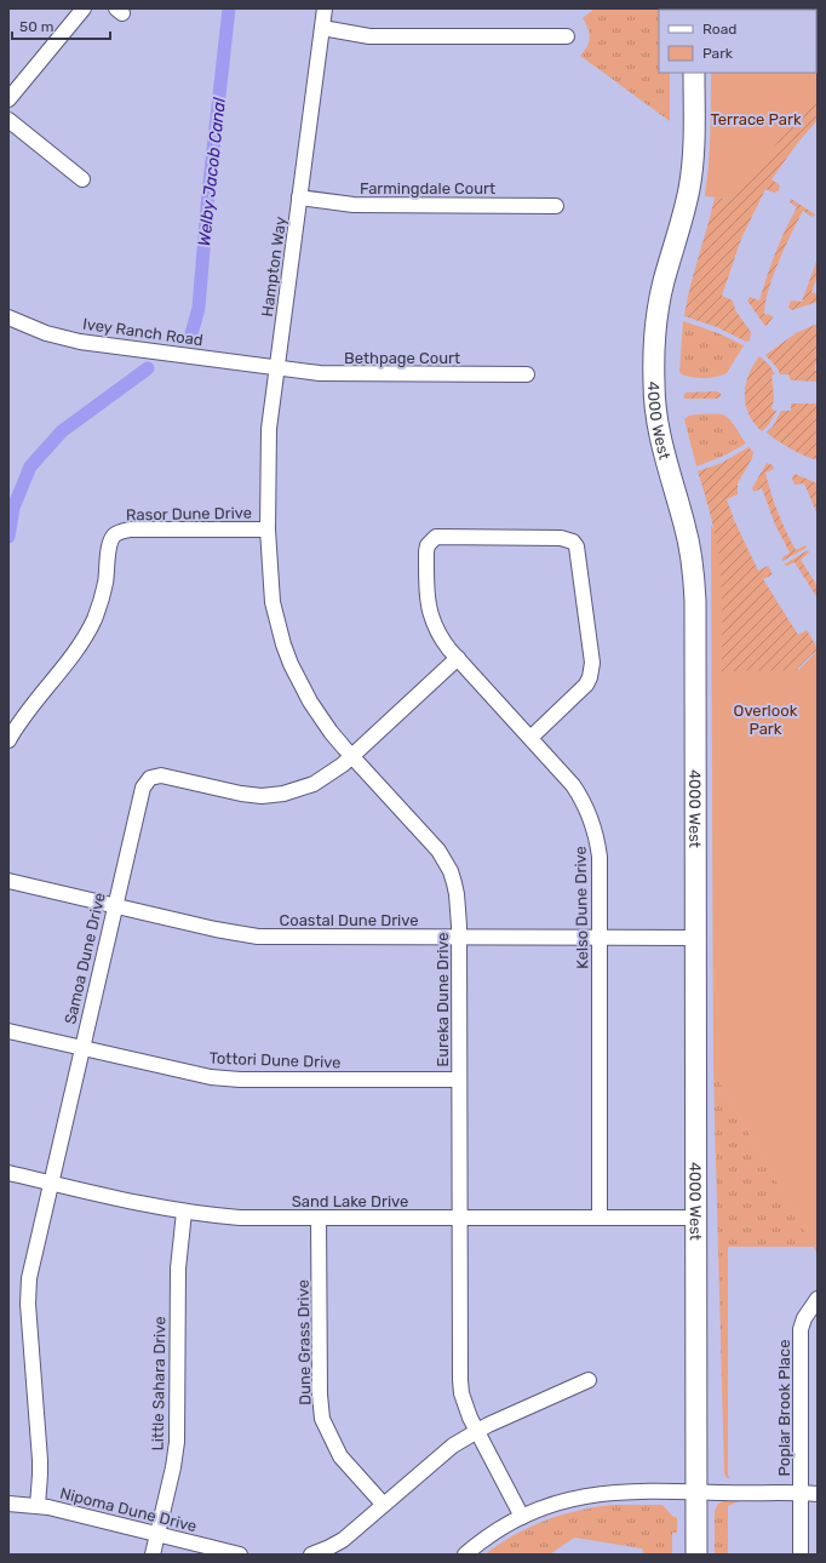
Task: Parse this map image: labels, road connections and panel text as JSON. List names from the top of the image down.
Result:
{
  "streets": {
    "main road": ["4000 West"],
    "street": [
      "Farmingdale Court",
      "Hampton Way",
      "Ivey Ranch Road",
      "Bethpage Court",
      "Rasor Dune Drive",
      "Kelso Dune Drive",
      "Coastal Dune Drive",
      "Samoa Dune Drive",
      "Eureka Dune Drive",
      "Tottori Dune Drive",
      "Sand Lake Drive",
      "Dune Grass Drive",
      "Little Sahara Drive",
      "Poplar Brook Place",
      "Nipoma Dune Drive"
    ]
  },
  "crossings": [
    ["Farmingdale Court", "Hampton Way"],
    ["Hampton Way", "Ivey Ranch Road"],
    ["Hampton Way", "Bethpage Court"],
    ["Hampton Way", "Rasor Dune Drive"],
    ["Hampton Way", "Eureka Dune Drive"],
    ["Ivey Ranch Road", "Bethpage Court"],
    ["4000 West", "Coastal Dune Drive"],
    ["4000 West", "Sand Lake Drive"],
    ["Rasor Dune Drive", "Eureka Dune Drive"],
    ["Kelso Dune Drive", "Coastal Dune Drive"],
    ["Kelso Dune Drive", "Samoa Dune Drive"],
    ["Kelso Dune Drive", "Sand Lake Drive"],
    ["Coastal Dune Drive", "Samoa Dune Drive"],
    ["Coastal Dune Drive", "Eureka Dune Drive"],
    ["Samoa Dune Drive", "Eureka Dune Drive"],
    ["Samoa Dune Drive", "Tottori Dune Drive"],
    ["Samoa Dune Drive", "Sand Lake Drive"],
    ["Samoa Dune Drive", "Nipoma Dune Drive"],
    ["Eureka Dune Drive", "Tottori Dune Drive"],
    ["Eureka Dune Drive", "Sand Lake Drive"],
    ["Sand Lake Drive", "Dune Grass Drive"],
    ["Sand Lake Drive", "Little Sahara Drive"],
    ["Little Sahara Drive", "Nipoma Dune Drive"]
  ],
  "water": ["Welby Jacob Canal"],
  "parks": ["Terrace Park", "Overlook Park"],
  "legend": ["Road", "Park"],
  "scale_bar": "50 m"
}
